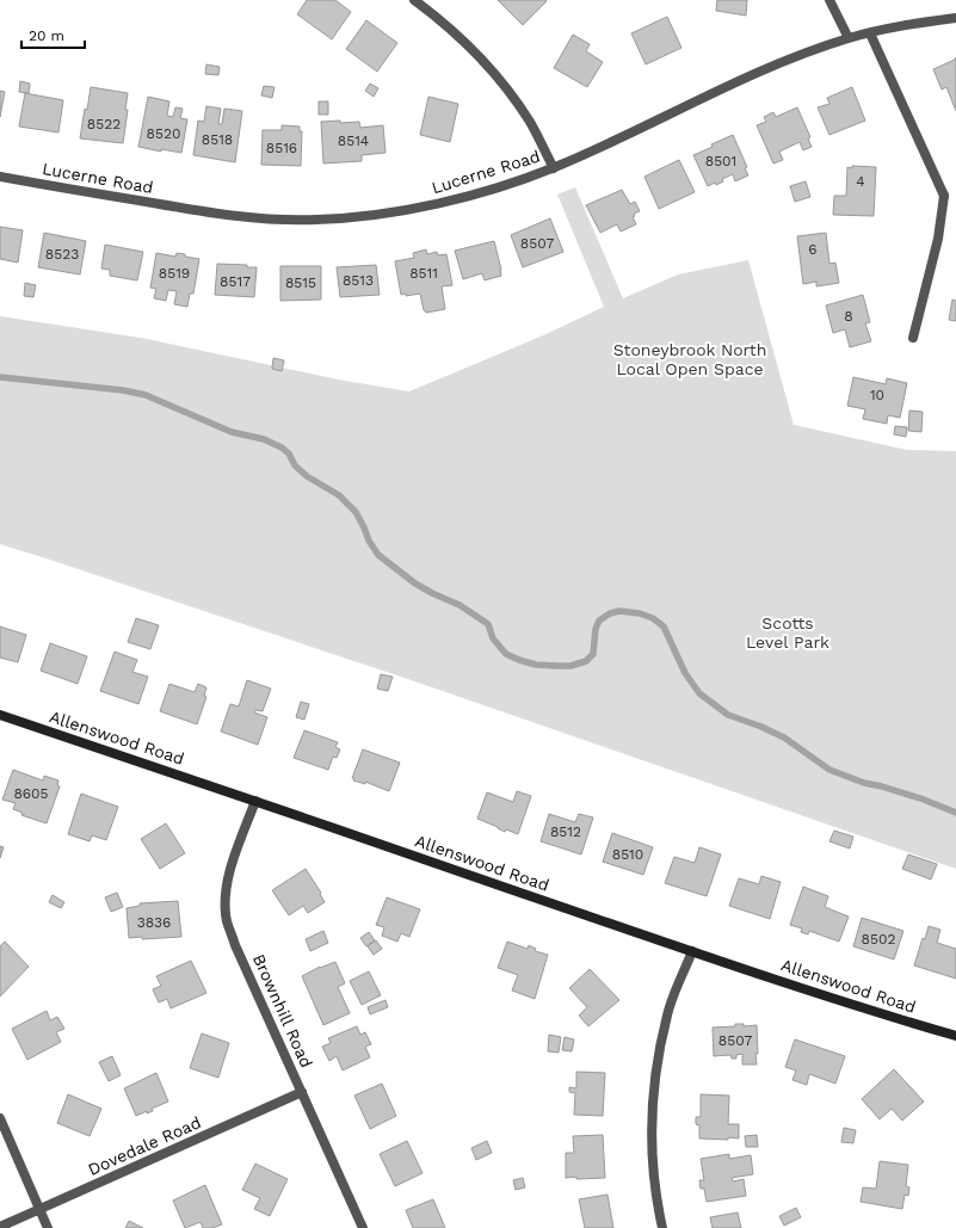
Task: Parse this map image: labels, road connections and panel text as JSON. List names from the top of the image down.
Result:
{
  "streets": {
    "street": [
      "Lucerne Road",
      "Allenswood Road",
      "Brownhill Road",
      "Dovedale Road"
    ]
  },
  "crossings": [
    ["Allenswood Road", "Brownhill Road"],
    ["Brownhill Road", "Dovedale Road"]
  ],
  "parks": ["Stoneybrook North Local Open Space", "Scotts Level Park"],
  "house_numbers": [
    "8522",
    "8520",
    "8518",
    "8514",
    "8516",
    "8501",
    "4",
    "8507",
    "6",
    "8523",
    "8519",
    "8511",
    "8513",
    "8517",
    "8515",
    "8",
    "10",
    "8605",
    "8512",
    "8510",
    "3836",
    "8502",
    "8507"
  ],
  "scale_bar": "20 m"
}
